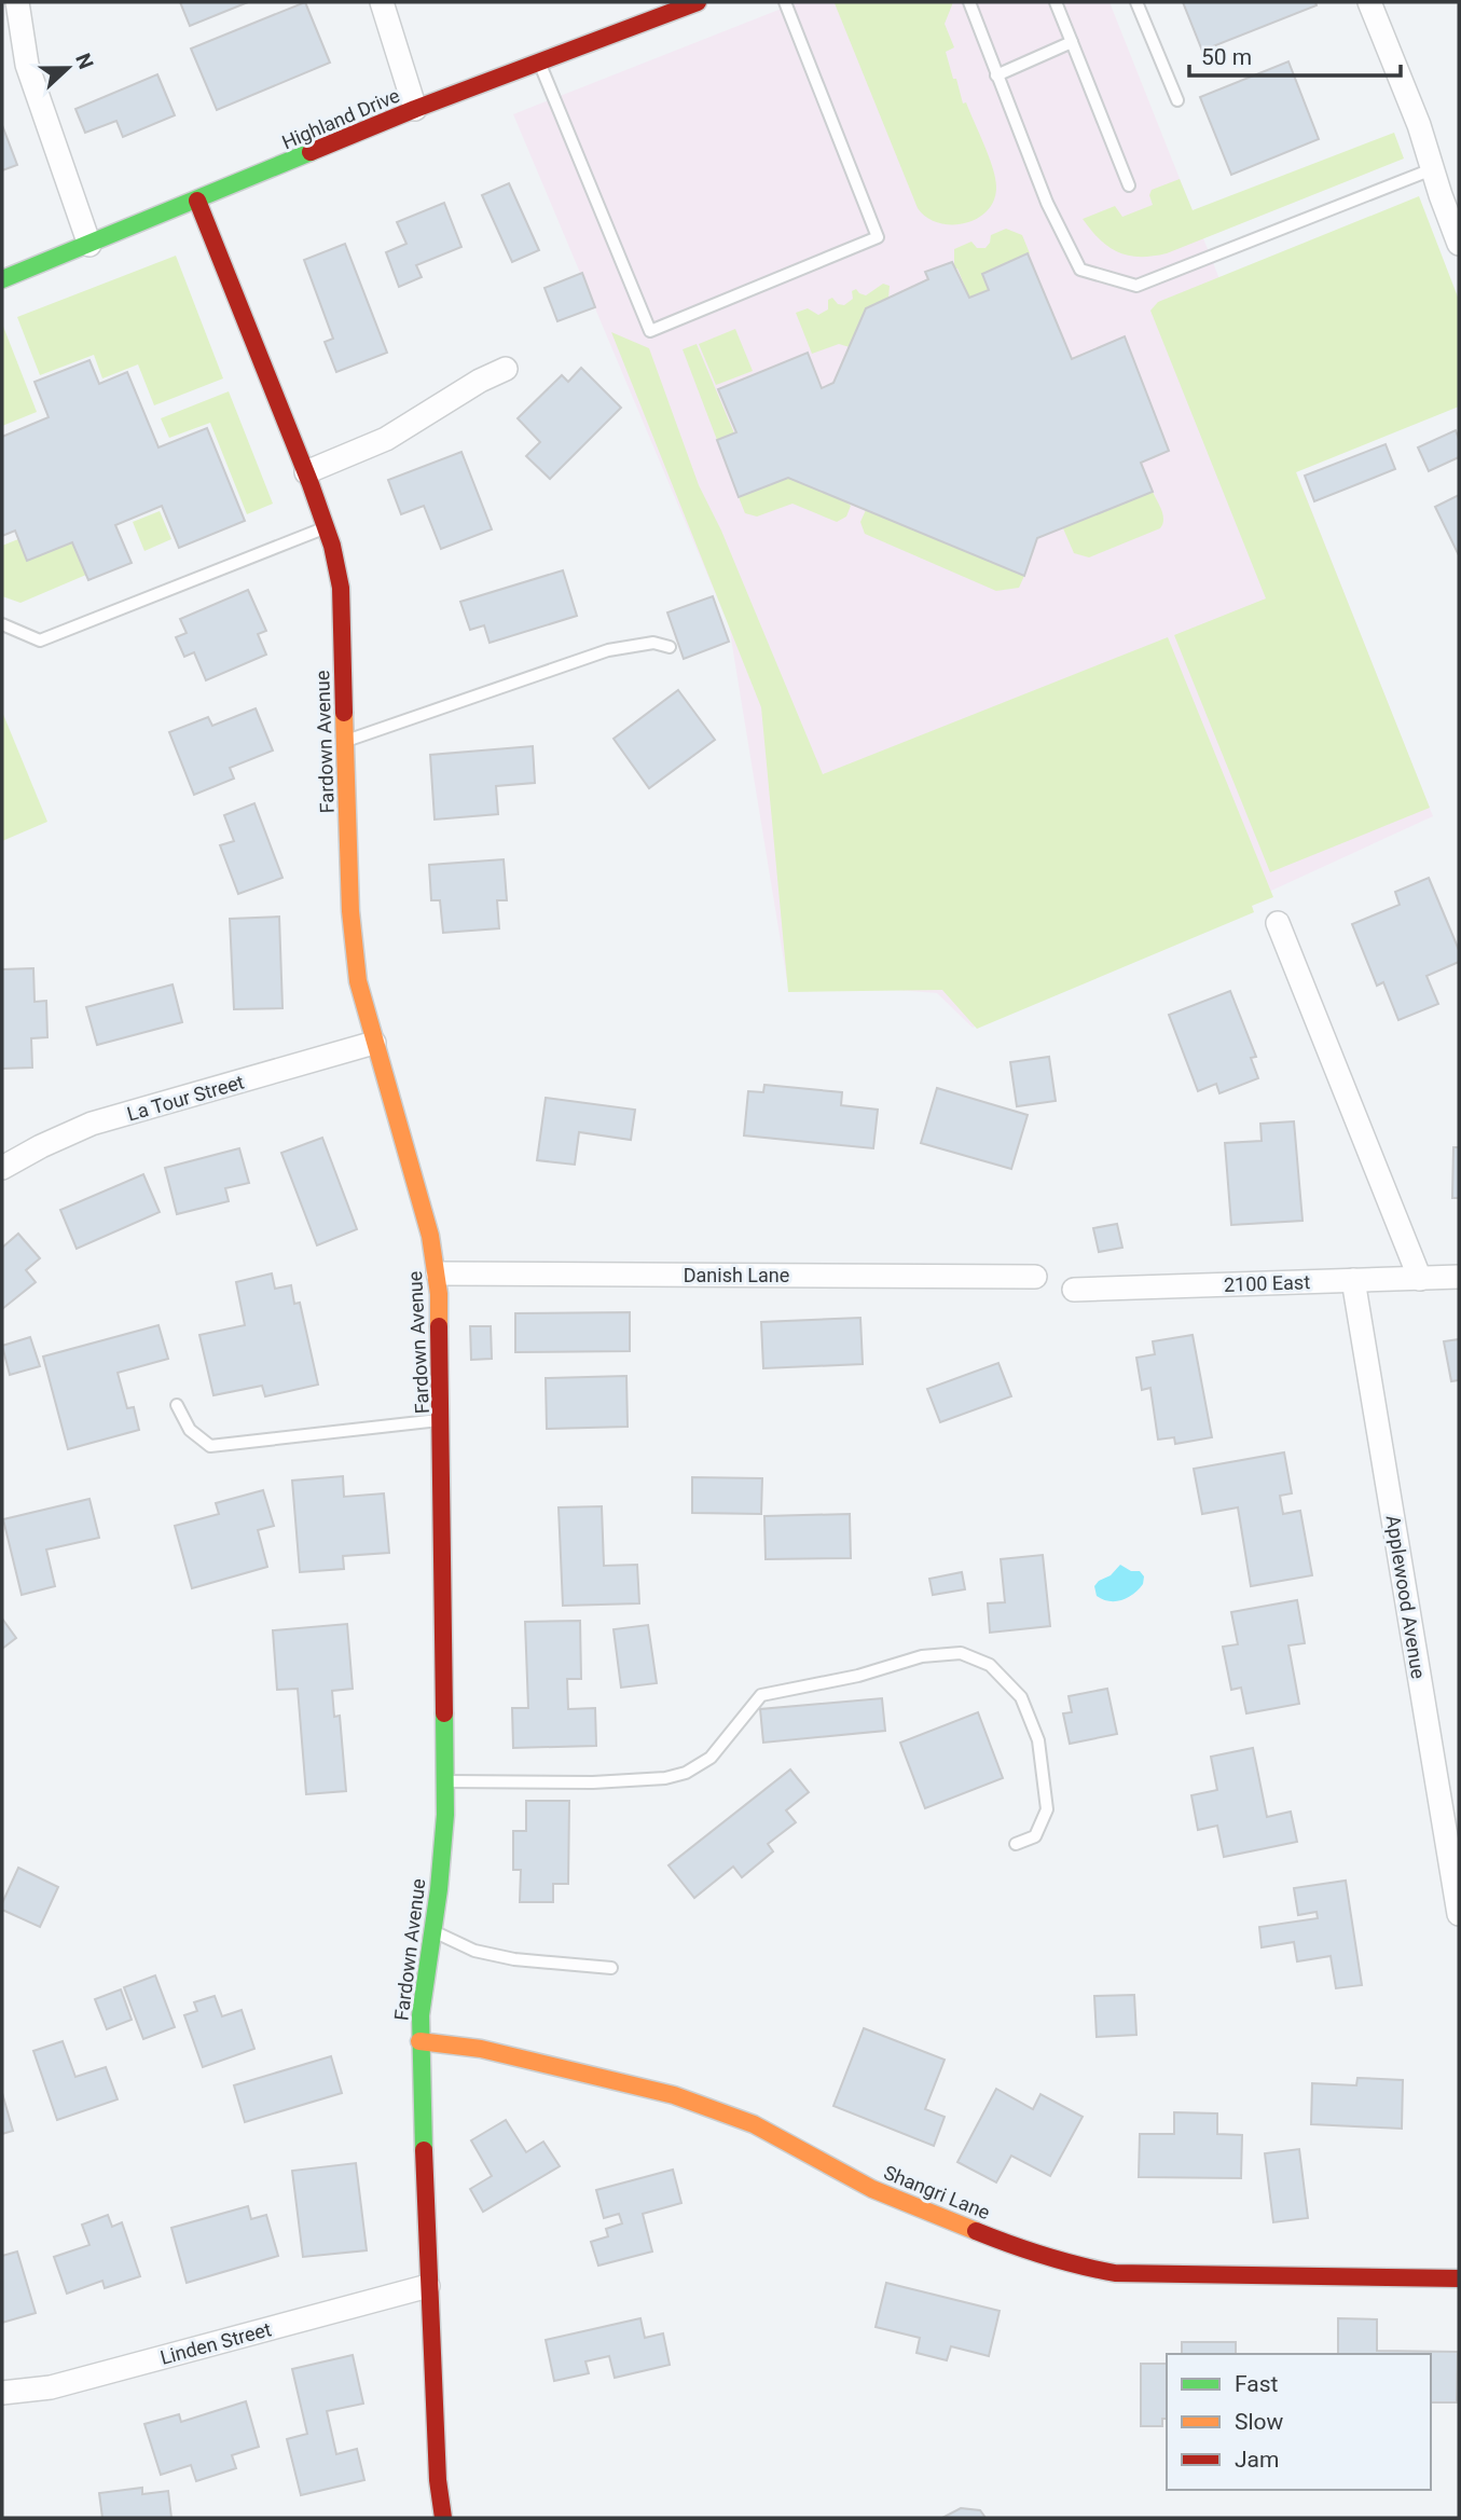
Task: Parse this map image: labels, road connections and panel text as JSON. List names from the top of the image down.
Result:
{
  "streets": {
    "street": [
      "Highland Drive",
      "Fardown Avenue",
      "La Tour Street",
      "Danish Lane",
      "2100 East",
      "Applewood Avenue",
      "Shangri Lane",
      "Linden Street"
    ]
  },
  "crossings": [
    ["Highland Drive", "Fardown Avenue"],
    ["Fardown Avenue", "La Tour Street"],
    ["Fardown Avenue", "Danish Lane"],
    ["Fardown Avenue", "Shangri Lane"],
    ["Fardown Avenue", "Linden Street"],
    ["2100 East", "Applewood Avenue"]
  ],
  "legend": ["Fast", "Slow", "Jam"],
  "scale_bar": "50 m",
  "north": "right"
}
